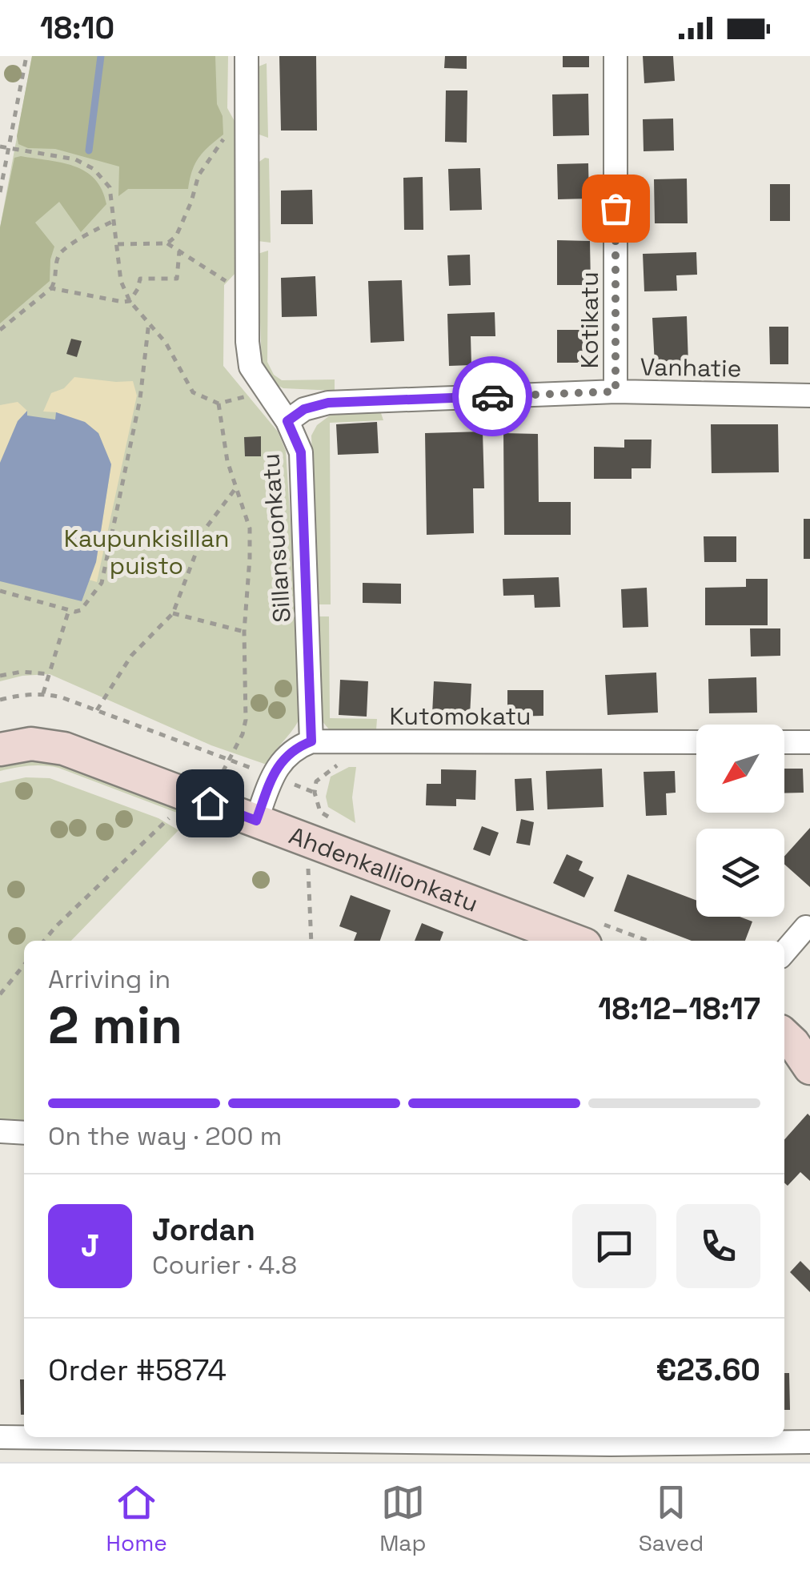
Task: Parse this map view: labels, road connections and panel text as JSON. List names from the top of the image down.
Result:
{
  "streets": {
    "street": [
      "Kotikatu",
      "Vanhatie",
      "Sillansuonkatu",
      "Kutomokatu",
      "Ahdenkallionkatu"
    ]
  },
  "crossings": [
    ["Kotikatu", "Vanhatie"],
    ["Vanhatie", "Sillansuonkatu"],
    ["Sillansuonkatu", "Kutomokatu"]
  ],
  "parks": ["Kaupunkisillan puisto"],
  "north": "bottom left",
  "page": {
    "status": "18:10",
    "heading": ["2 min", "Arriving in", "18:12–18:17"],
    "panel": [
      "Jordan",
      "Courier · 4.8",
      "Order #5874",
      "€23.60"
    ],
    "bar": "On the way · 200 m",
    "round": "J",
    "tabs": ["Home", "Map", "Saved"]
  }
}
